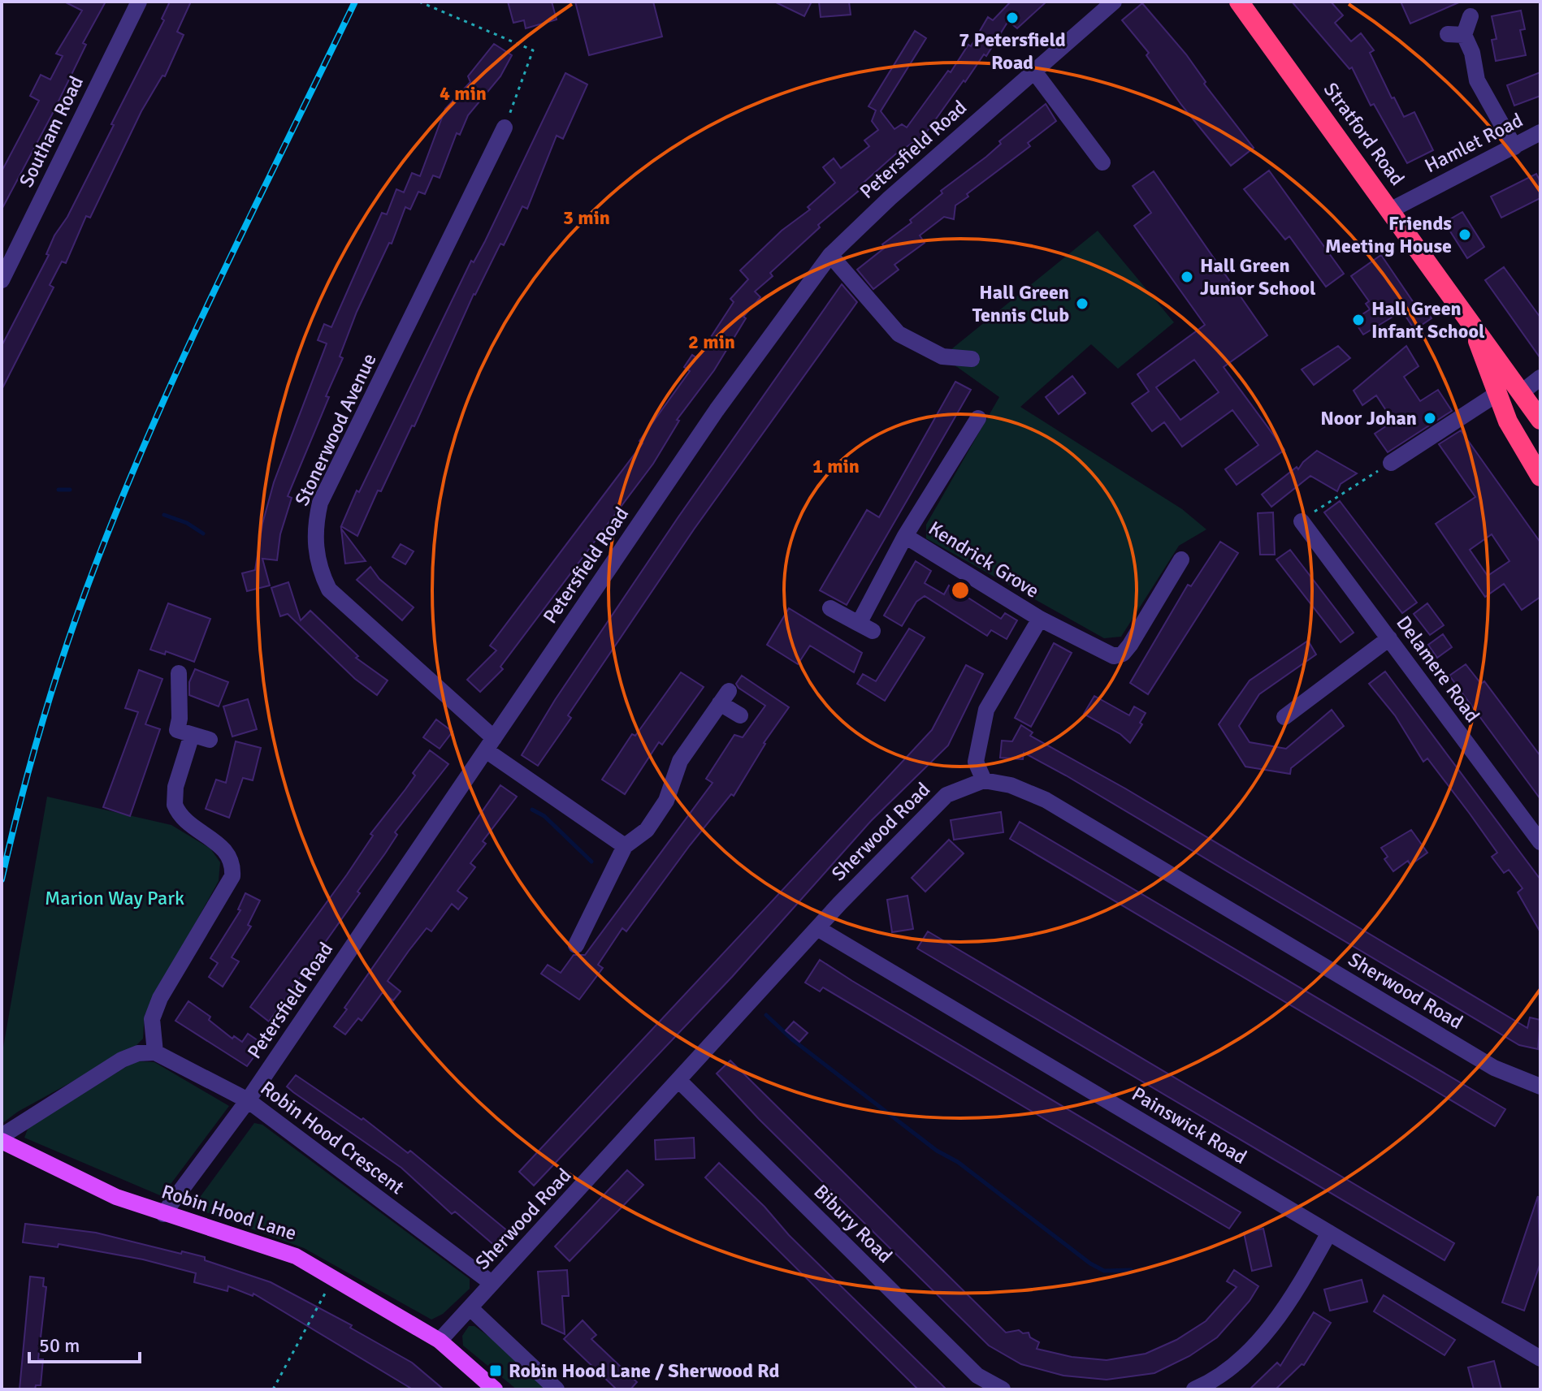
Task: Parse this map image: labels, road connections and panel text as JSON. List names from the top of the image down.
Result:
{
  "streets": {
    "highway": ["Stratford Road"],
    "main road": ["Robin Hood Lane"],
    "street": [
      "Southam Road",
      "Hamlet Road",
      "Petersfield Road",
      "Stonerwood Avenue",
      "Kendrick Grove",
      "Delamere Road",
      "Sherwood Road",
      "Painswick Road",
      "Robin Hood Crescent",
      "Bibury Road"
    ]
  },
  "crossings": [
    ["Stratford Road", "Hamlet Road"],
    ["Petersfield Road", "Stonerwood Avenue"],
    ["Petersfield Road", "Robin Hood Crescent"],
    ["Petersfield Road", "Robin Hood Lane"],
    ["Kendrick Grove", "Sherwood Road"],
    ["Sherwood Road", "Painswick Road"],
    ["Sherwood Road", "Robin Hood Crescent"],
    ["Sherwood Road", "Robin Hood Lane"],
    ["Sherwood Road", "Bibury Road"]
  ],
  "parks": ["Marion Way Park"],
  "places": {
    "other": [
      "7 Petersfield Road",
      "Friends Meeting House",
      "Hall Green Junior School",
      "Hall Green Tennis Club",
      "Hall Green Infant School",
      "Noor Johan"
    ],
    "transit": ["Robin Hood Lane / Sherwood Rd"]
  },
  "scale_bar": "50 m",
  "rings": [
    "4 min",
    "3 min",
    "2 min",
    "1 min"
  ]
}
